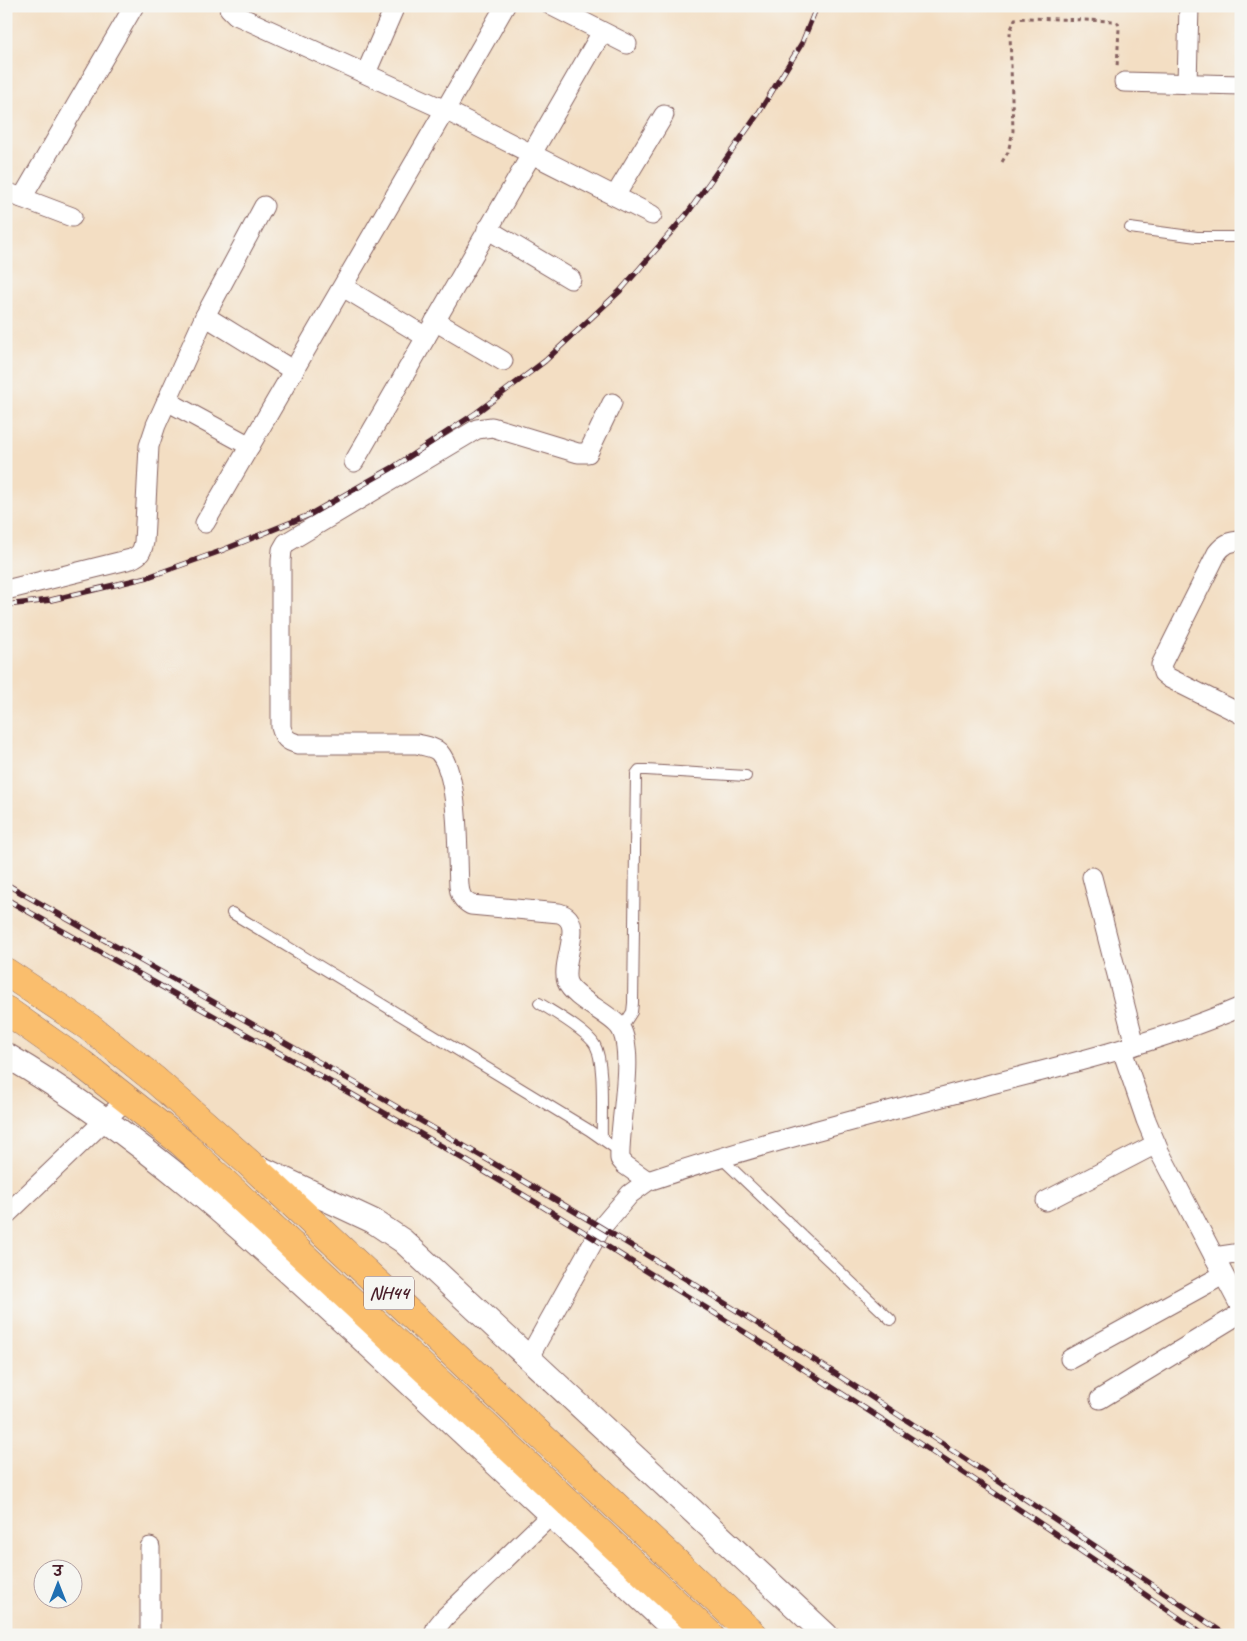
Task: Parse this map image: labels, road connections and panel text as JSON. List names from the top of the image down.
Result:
{
  "streets": {
    "highway": ["NH44"]
  },
  "north": "top"
}
